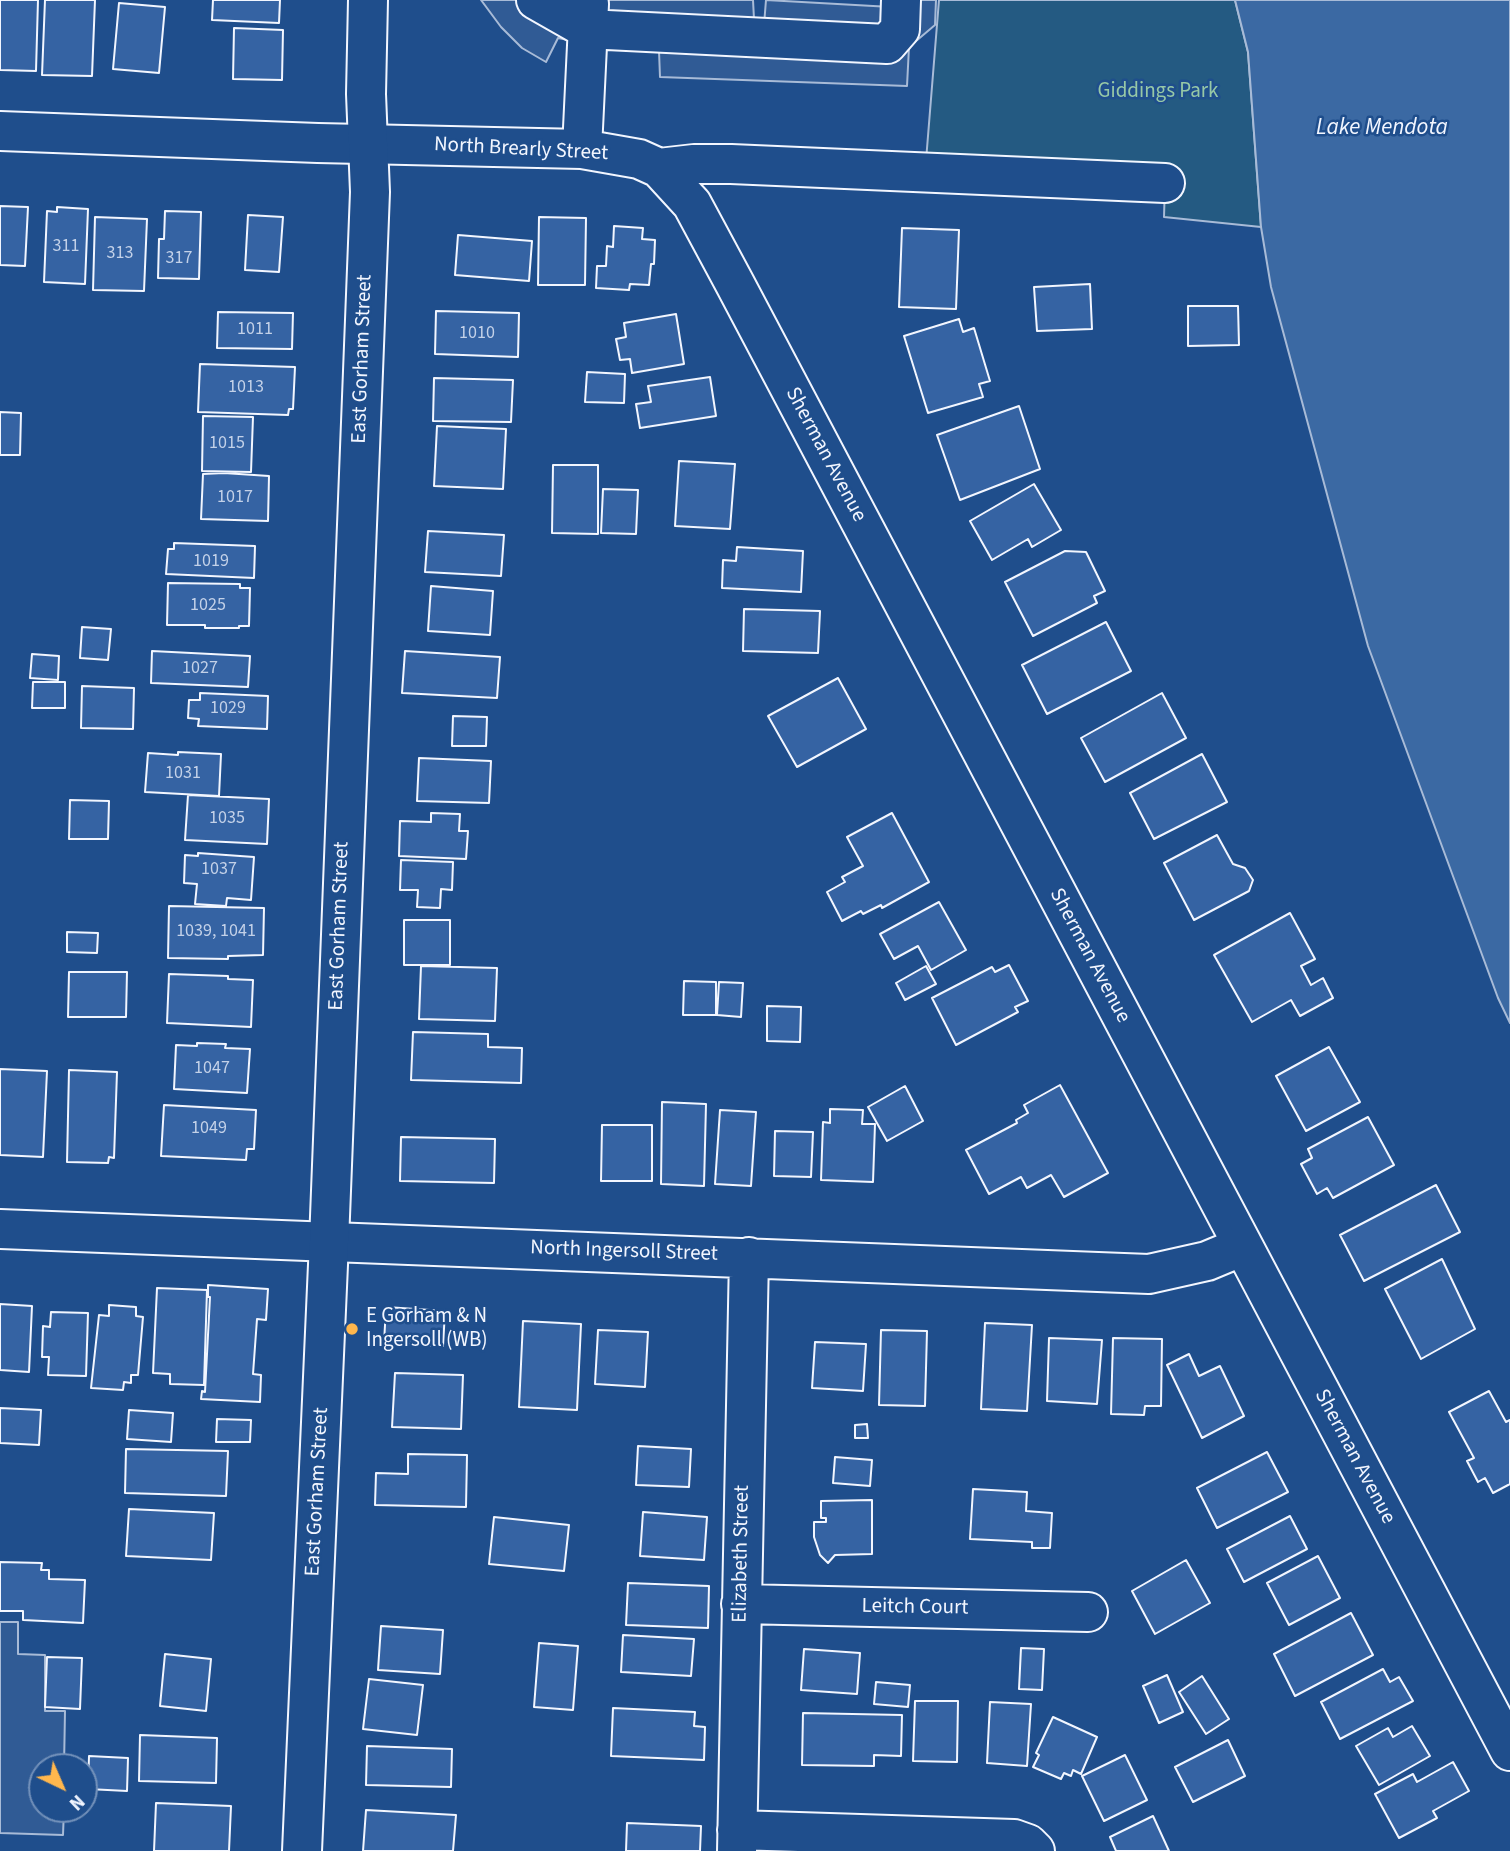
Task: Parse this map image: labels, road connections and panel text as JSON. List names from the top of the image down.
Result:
{
  "streets": {
    "street": [
      "North Brearly Street",
      "East Gorham Street",
      "Sherman Avenue",
      "North Ingersoll Street",
      "Elizabeth Street",
      "Leitch Court"
    ]
  },
  "crossings": [
    ["North Brearly Street", "East Gorham Street"],
    ["North Brearly Street", "Sherman Avenue"],
    ["East Gorham Street", "North Ingersoll Street"],
    ["Sherman Avenue", "North Ingersoll Street"],
    ["North Ingersoll Street", "Elizabeth Street"],
    ["Elizabeth Street", "Leitch Court"]
  ],
  "water": ["Lake Mendota"],
  "parks": ["Giddings Park"],
  "places": ["E Gorham & N Ingersoll (WB)"],
  "house_numbers": [
    "311",
    "313",
    "317",
    "1011",
    "1010",
    "1013",
    "1015",
    "1017",
    "1019",
    "1025",
    "1027",
    "1029",
    "1031",
    "1035",
    "1037",
    "1039, 1041",
    "1047",
    "1049"
  ],
  "north": "bottom right"
}
